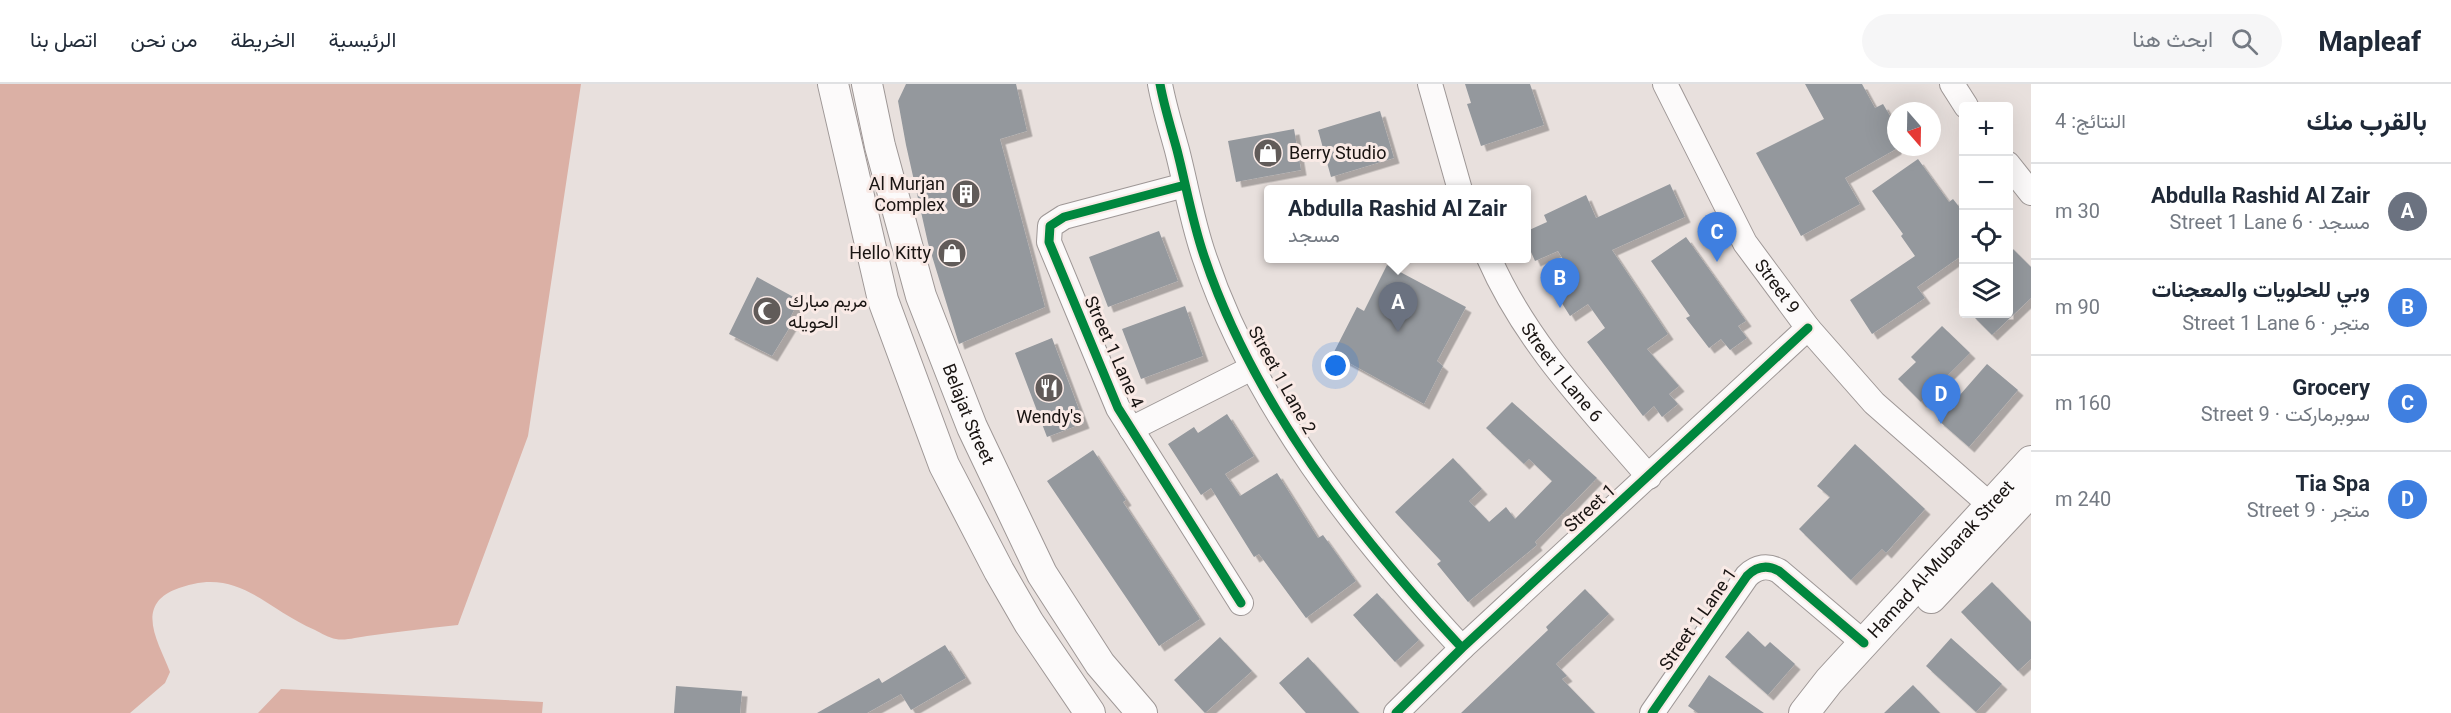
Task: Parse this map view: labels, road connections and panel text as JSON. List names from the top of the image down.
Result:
{
  "streets": {
    "main road": ["Belajat Street", "Hamad Al-Mubarak Street"],
    "street": [
      "Street 9",
      "Street 1 Lane 4",
      "Street 1 Lane 6",
      "Street 1 Lane 2",
      "Street 1",
      "Street 1 Lane 1"
    ]
  },
  "crossings": [
    ["Street 9", "Street 1"],
    ["Street 9", "Hamad Al-Mubarak Street"],
    ["Street 1 Lane 4", "Street 1 Lane 2"],
    ["Street 1 Lane 6", "Street 1"],
    ["Street 1 Lane 2", "Street 1"],
    ["Hamad Al-Mubarak Street", "Street 1 Lane 1"]
  ],
  "places": {
    "shop": ["Berry Studio", "Hello Kitty"],
    "building": ["Al Murjan Complex"],
    "mosque": ["مريم مبارك الحويله"],
    "restaurant": ["Wendy's"]
  },
  "north": "bottom",
  "page": {
    "header": "Mapleaf",
    "search": "ابحث هنا",
    "nav": [
      "الرئيسية",
      "الخريطة",
      "من نحن",
      "اتصل بنا"
    ],
    "heading": ["بالقرب منك", "النتائج: 4"],
    "map_buttons": ["+", "−"],
    "list": [
      {
        "mark": "A",
        "name": "Abdulla Rashid Al Zair",
        "note": "مسجد · Street 1 Lane 6",
        "value": "30 m"
      },
      {
        "mark": "B",
        "name": "وبي للحلويات والمعجنات",
        "note": "متجر · Street 1 Lane 6",
        "value": "90 m"
      },
      {
        "mark": "C",
        "name": "Grocery",
        "note": "سوبرماركت · Street 9",
        "value": "160 m"
      },
      {
        "mark": "D",
        "name": "Tia Spa",
        "note": "متجر · Street 9",
        "value": "240 m"
      }
    ],
    "popup": ["Abdulla Rashid Al Zair", "مسجد"],
    "pins": [
      "C",
      "B",
      "A",
      "D"
    ]
  }
}
